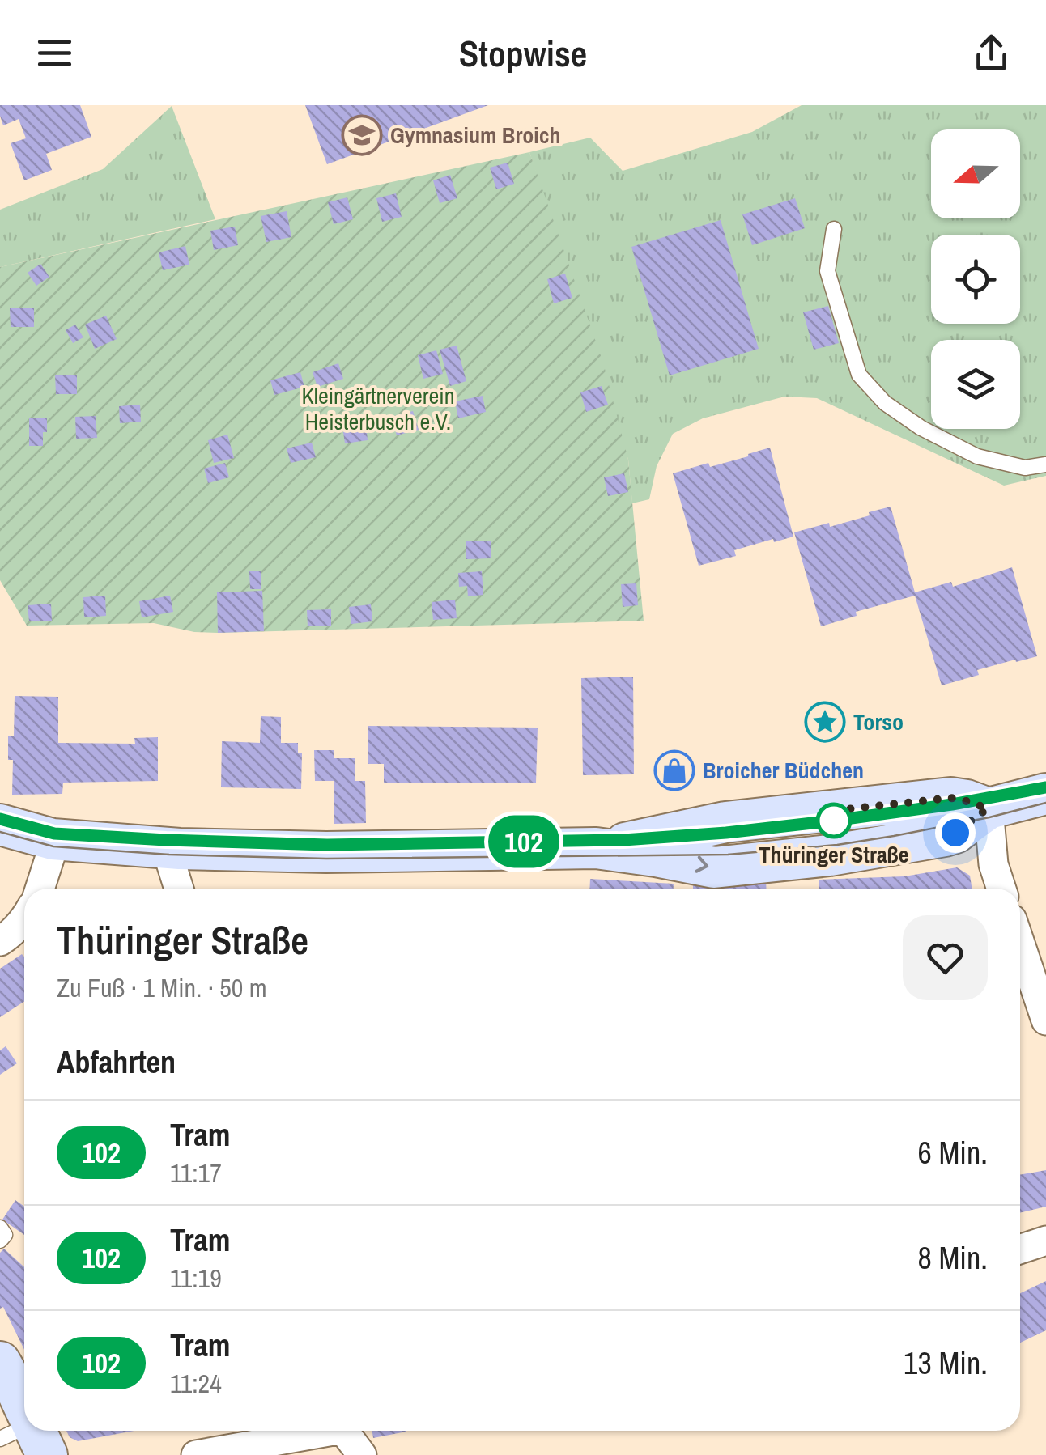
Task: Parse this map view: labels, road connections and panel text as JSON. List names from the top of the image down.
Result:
{
  "parks": ["Kleingärtnerverein Heisterbusch e.V."],
  "places": {
    "school or university": ["Gymnasium Broich"],
    "place": ["Torso"],
    "shop": ["Broicher Büdchen"],
    "other": ["Thüringer Straße"]
  },
  "lines": ["tram line 102"],
  "north": "left",
  "page": {
    "header": "Stopwise",
    "on_map": "102",
    "heading": [
      ["Thüringer Straße", "Zu Fuß · 1 Min. · 50 m"],
      "Abfahrten"
    ],
    "list": [
      {
        "mark": "102",
        "name": "Tram",
        "note": "11:17",
        "value": "6 Min."
      },
      {
        "mark": "102",
        "name": "Tram",
        "note": "11:19",
        "value": "8 Min."
      },
      {
        "mark": "102",
        "name": "Tram",
        "note": "11:24",
        "value": "13 Min."
      }
    ]
  }
}
